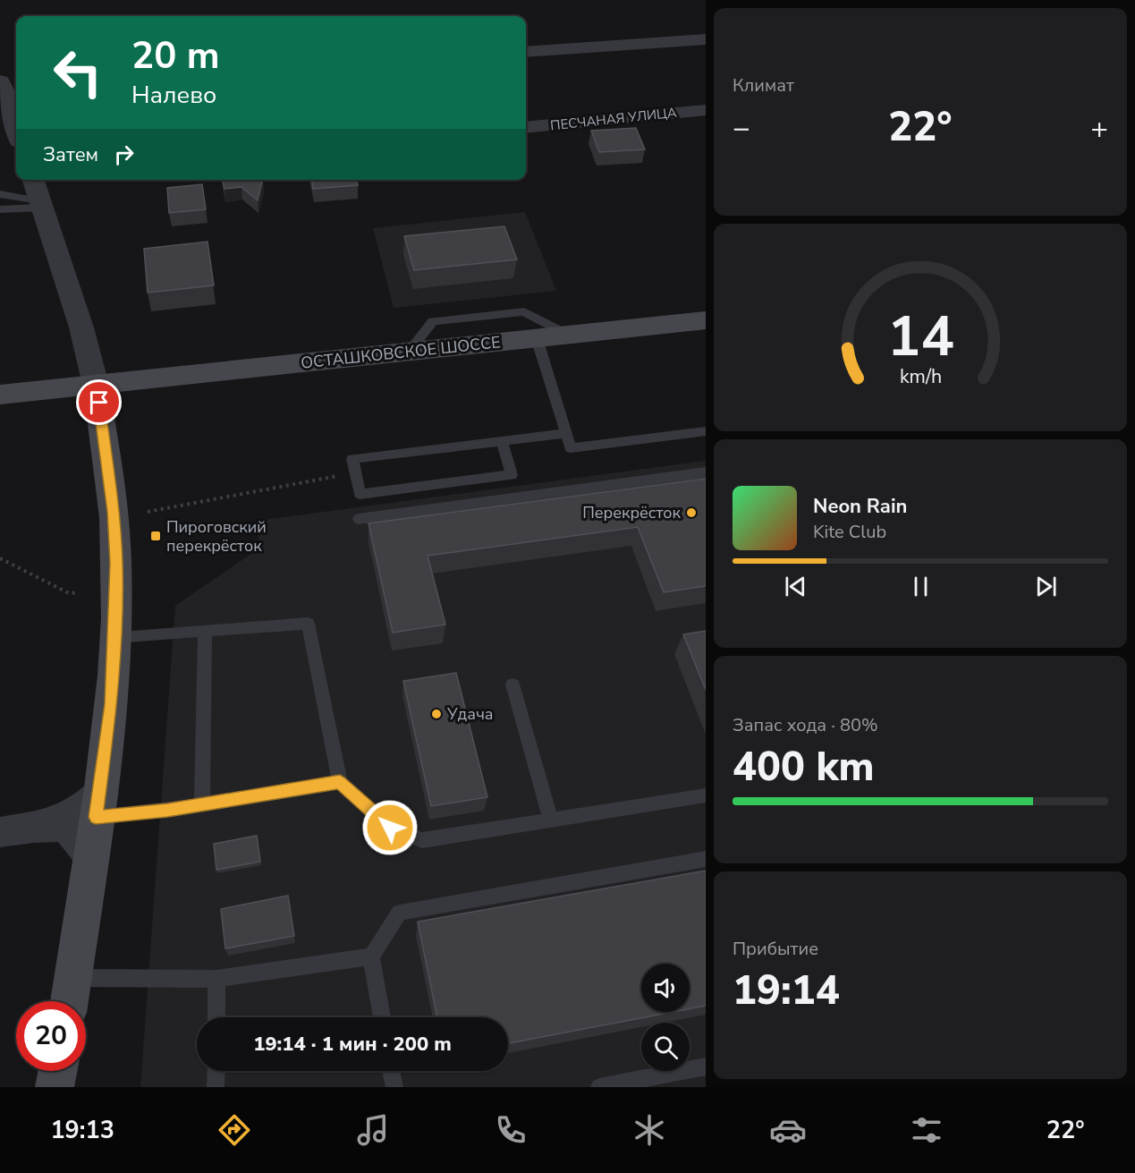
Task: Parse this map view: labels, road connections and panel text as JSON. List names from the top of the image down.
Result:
{
  "streets": {
    "main road": ["ОСТАШКОВСКОЕ ШОССЕ"],
    "street": ["ПЕСЧАНАЯ УЛИЦА"]
  },
  "places": {
    "other": ["Перекрёсток", "Удача"],
    "transit": ["Пироговский перекрёсток"]
  },
  "page": {
    "tile": [
      "Климат",
      ["Запас хода · 80%", "400 km"],
      ["Прибытие", "19:14"]
    ],
    "turn": ["20 m", "Налево"],
    "heat": ["−", "22°", "+"],
    "then": "Затем",
    "song": ["Neon Rain", "Kite Club"],
    "limit": "20",
    "trip": "19:14 · 1 мин · 200 m",
    "tabs": ["19:13", "22°"],
    "gauge": ["14", "km/h"]
  }
}
